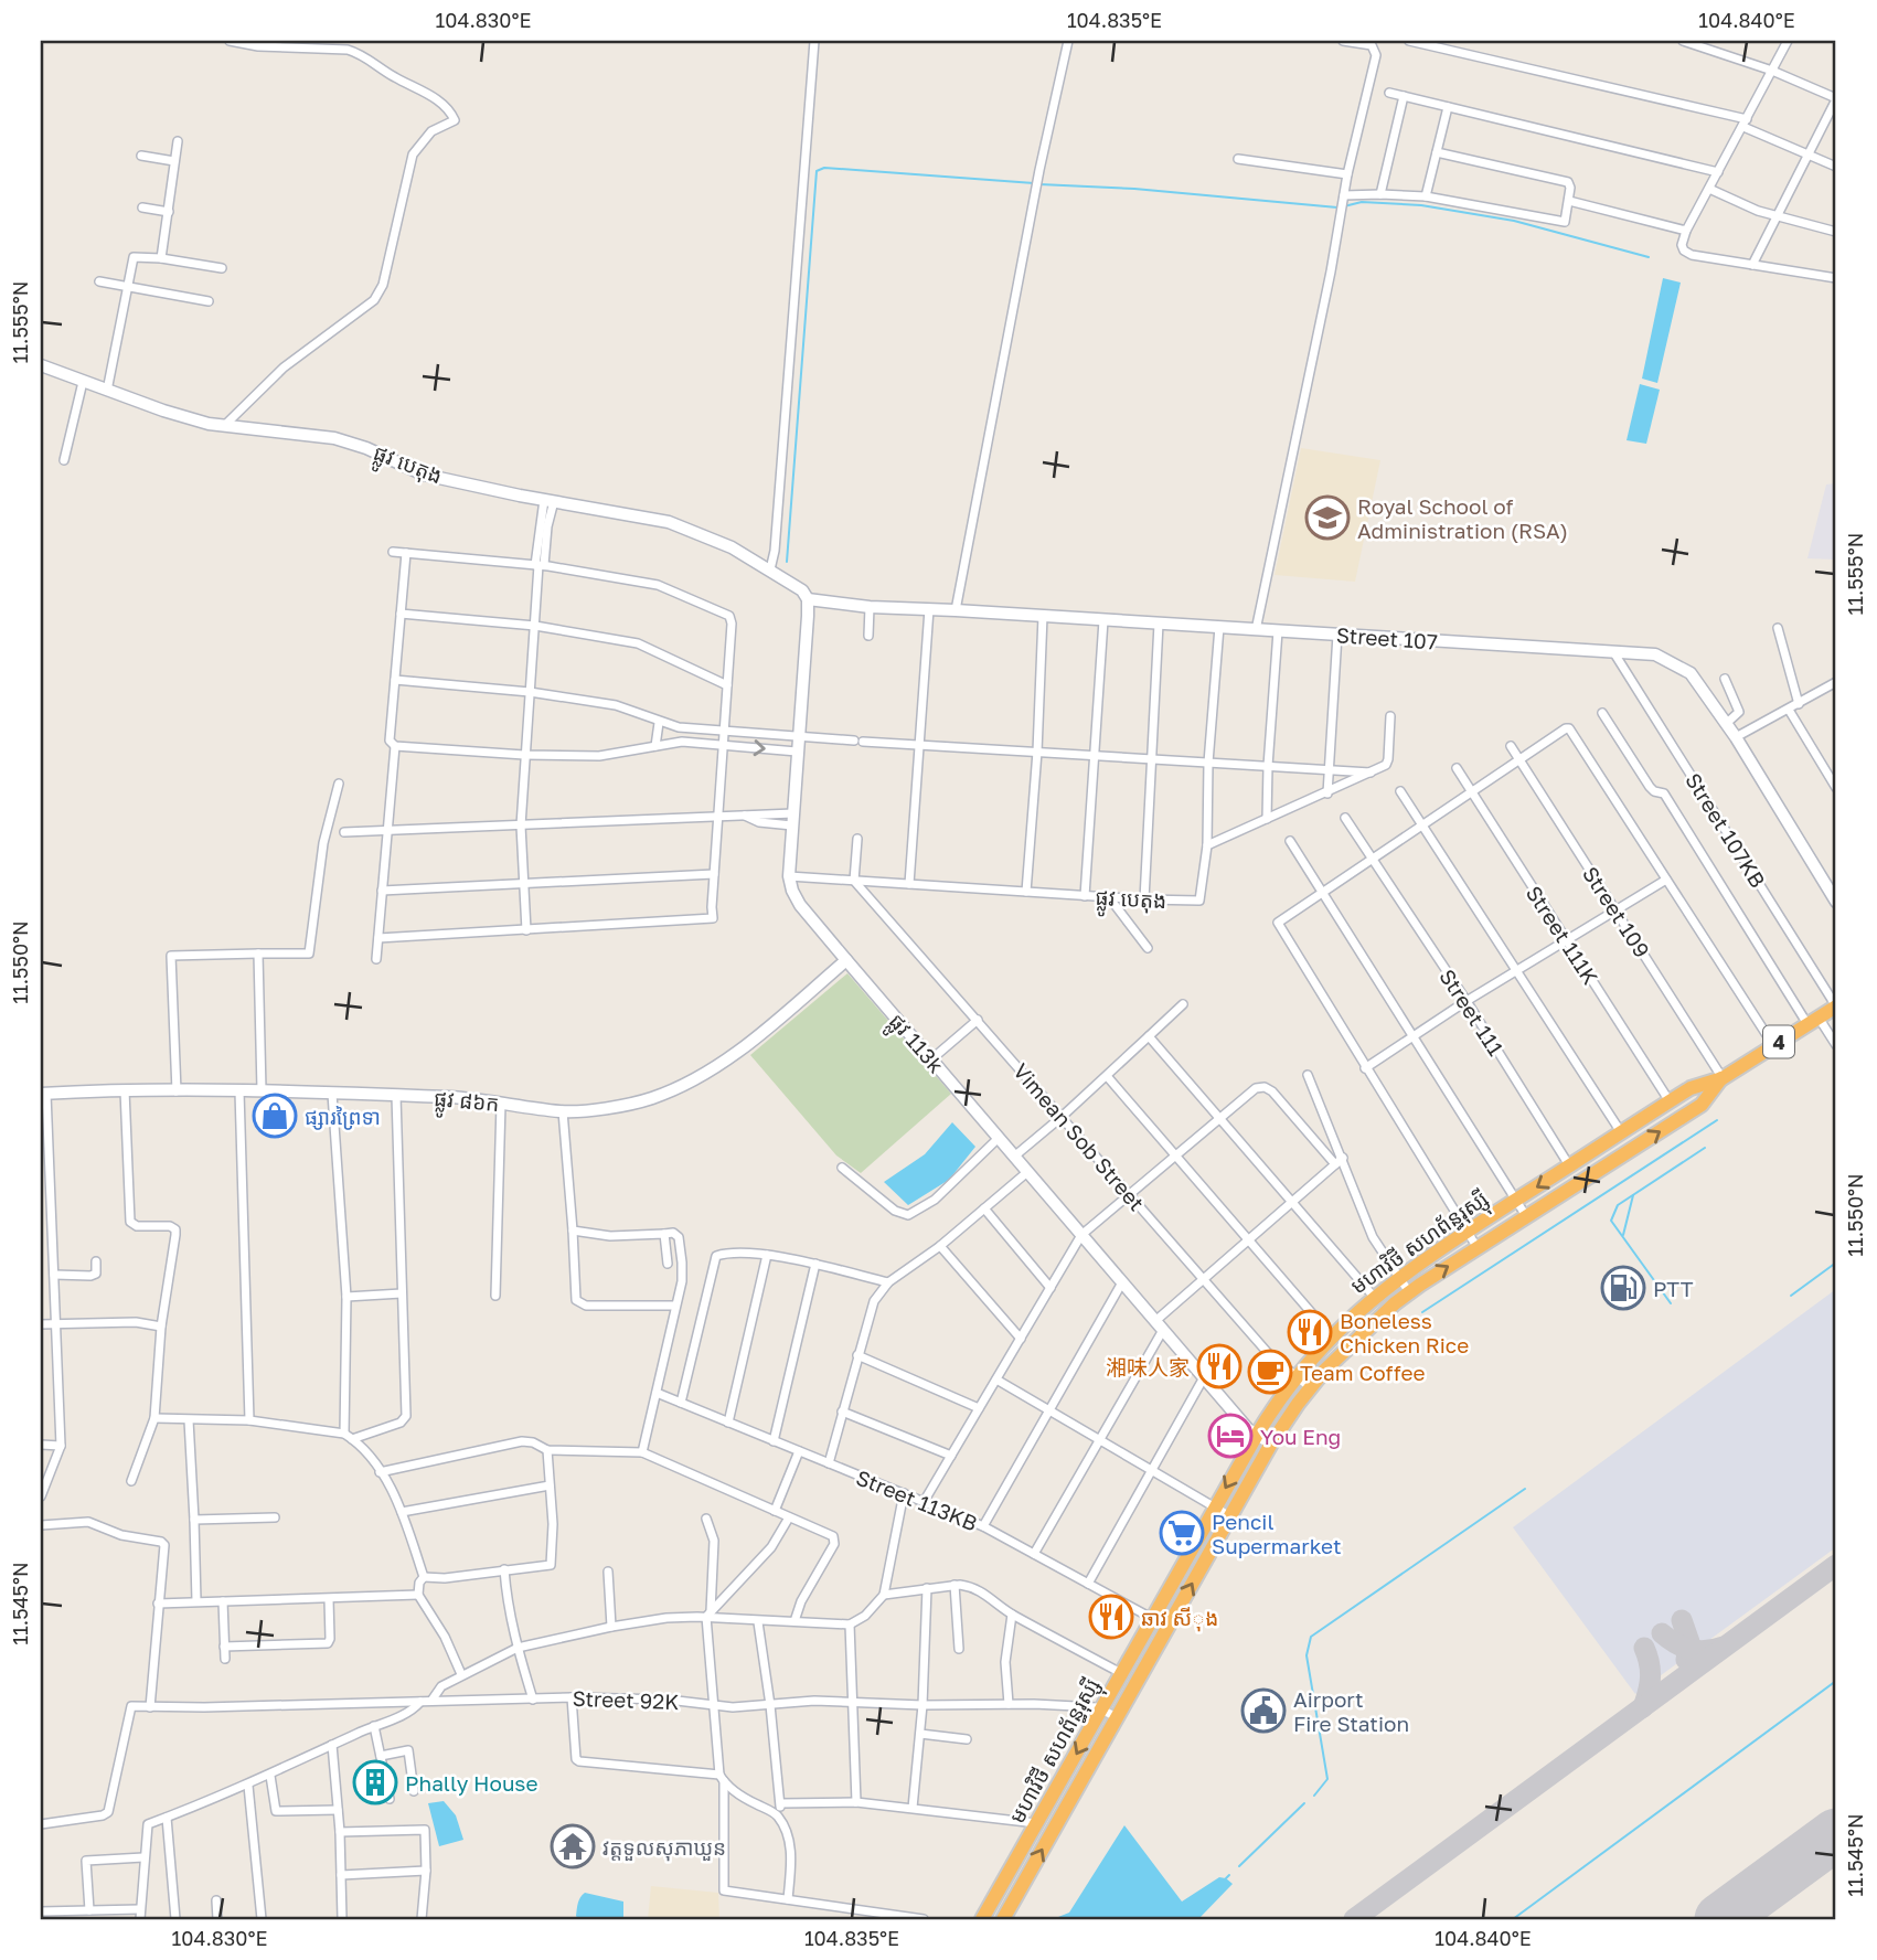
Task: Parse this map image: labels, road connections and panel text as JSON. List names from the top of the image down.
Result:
{
  "streets": {
    "highway": ["4", "មហាវិថី សហព័ន្ធរុស្ស៊ី"],
    "street": [
      "ផ្លូវ បេតុង",
      "Street 107",
      "Street 107KB",
      "Street 109",
      "Street 111K",
      "Street 111",
      "ផ្លូវ 113k",
      "ផ្លូវ ៨៦ក",
      "Vimean Sob Street",
      "Street 113KB",
      "Street 92K"
    ]
  },
  "crossings": [
    ["ផ្លូវ បេតុង", "Street 107"],
    ["ផ្លូវ បេតុង", "ផ្លូវ 113k"],
    ["ផ្លូវ បេតុង", "Vimean Sob Street"],
    ["Street 107", "Street 107KB"],
    ["Street 107", "ផ្លូវ 113k"],
    ["Street 107KB", "មហាវិថី សហព័ន្ធរុស្ស៊ី"],
    ["Street 109", "មហាវិថី សហព័ន្ធរុស្ស៊ី"],
    ["Street 111K", "មហាវិថី សហព័ន្ធរុស្ស៊ី"],
    ["Street 111", "មហាវិថី សហព័ន្ធរុស្ស៊ី"],
    ["ផ្លូវ 113k", "ផ្លូវ ៨៦ក"],
    ["ផ្លូវ 113k", "មហាវិថី សហព័ន្ធរុស្ស៊ី"],
    ["Vimean Sob Street", "មហាវិថី សហព័ន្ធរុស្ស៊ី"],
    ["មហាវិថី សហព័ន្ធរុស្ស៊ី", "Street 113KB"],
    ["មហាវិថី សហព័ន្ធរុស្ស៊ី", "Street 92K"]
  ],
  "places": {
    "school or university": ["Royal School of Administration (RSA)"],
    "shop": ["ផ្សារព្រៃទា"],
    "fuel station": ["PTT"],
    "restaurant": ["Boneless Chicken Rice", "湘味人家", "ឆាវ សីុង"],
    "cafe": ["Team Coffee"],
    "hotel": ["You Eng"],
    "supermarket": ["Pencil Supermarket"],
    "public building": ["Airport Fire Station"],
    "building": ["Phally House"],
    "temple": ["វត្តទួលសុភាឃួន"]
  },
  "coordinates": [
    "104.830°E",
    "104.835°E",
    "104.840°E",
    "11.555°N",
    "11.550°N",
    "11.545°N"
  ]
}
